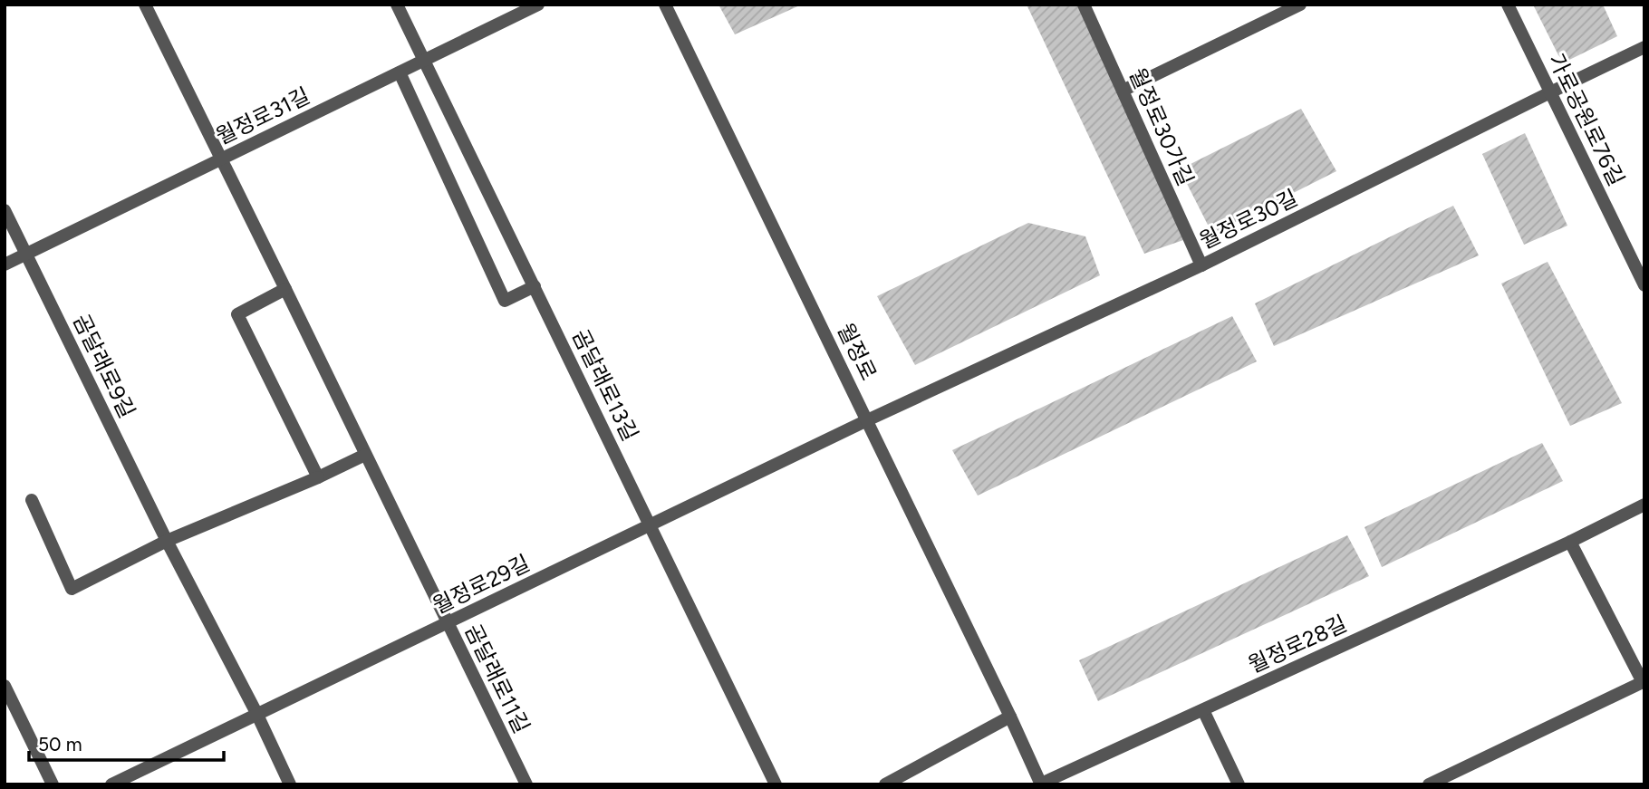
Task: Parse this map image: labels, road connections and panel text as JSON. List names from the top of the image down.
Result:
{
  "streets": {
    "street": [
      "월정로31길",
      "가로공원로76길",
      "월정로30가길",
      "월정로30길",
      "월정로",
      "곰달래로9길",
      "곰달래로13길",
      "월정로29길",
      "월정로28길",
      "곰달래로11길"
    ]
  },
  "crossings": [
    ["월정로31길", "곰달래로9길"],
    ["월정로31길", "곰달래로13길"],
    ["월정로31길", "곰달래로11길"],
    ["가로공원로76길", "월정로30길"],
    ["월정로30가길", "월정로30길"],
    ["월정로30길", "월정로"],
    ["월정로30길", "월정로29길"],
    ["월정로", "월정로29길"],
    ["월정로", "월정로28길"],
    ["곰달래로9길", "월정로29길"],
    ["곰달래로13길", "월정로29길"],
    ["월정로29길", "곰달래로11길"]
  ],
  "scale_bar": "50 m"
}
